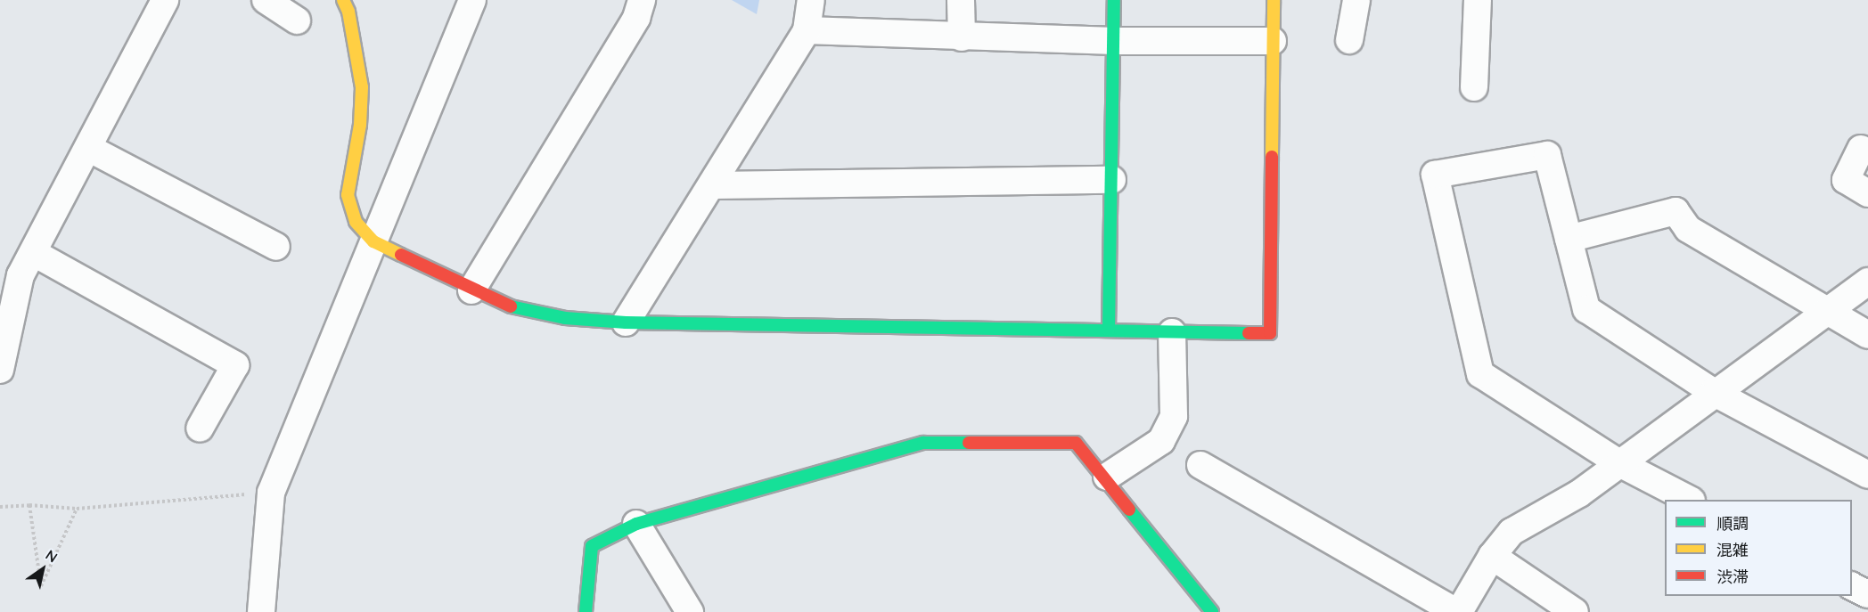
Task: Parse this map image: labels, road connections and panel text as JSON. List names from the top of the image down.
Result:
{
  "legend": ["順調", "混雑", "渋滞"],
  "north": "top right"
}
